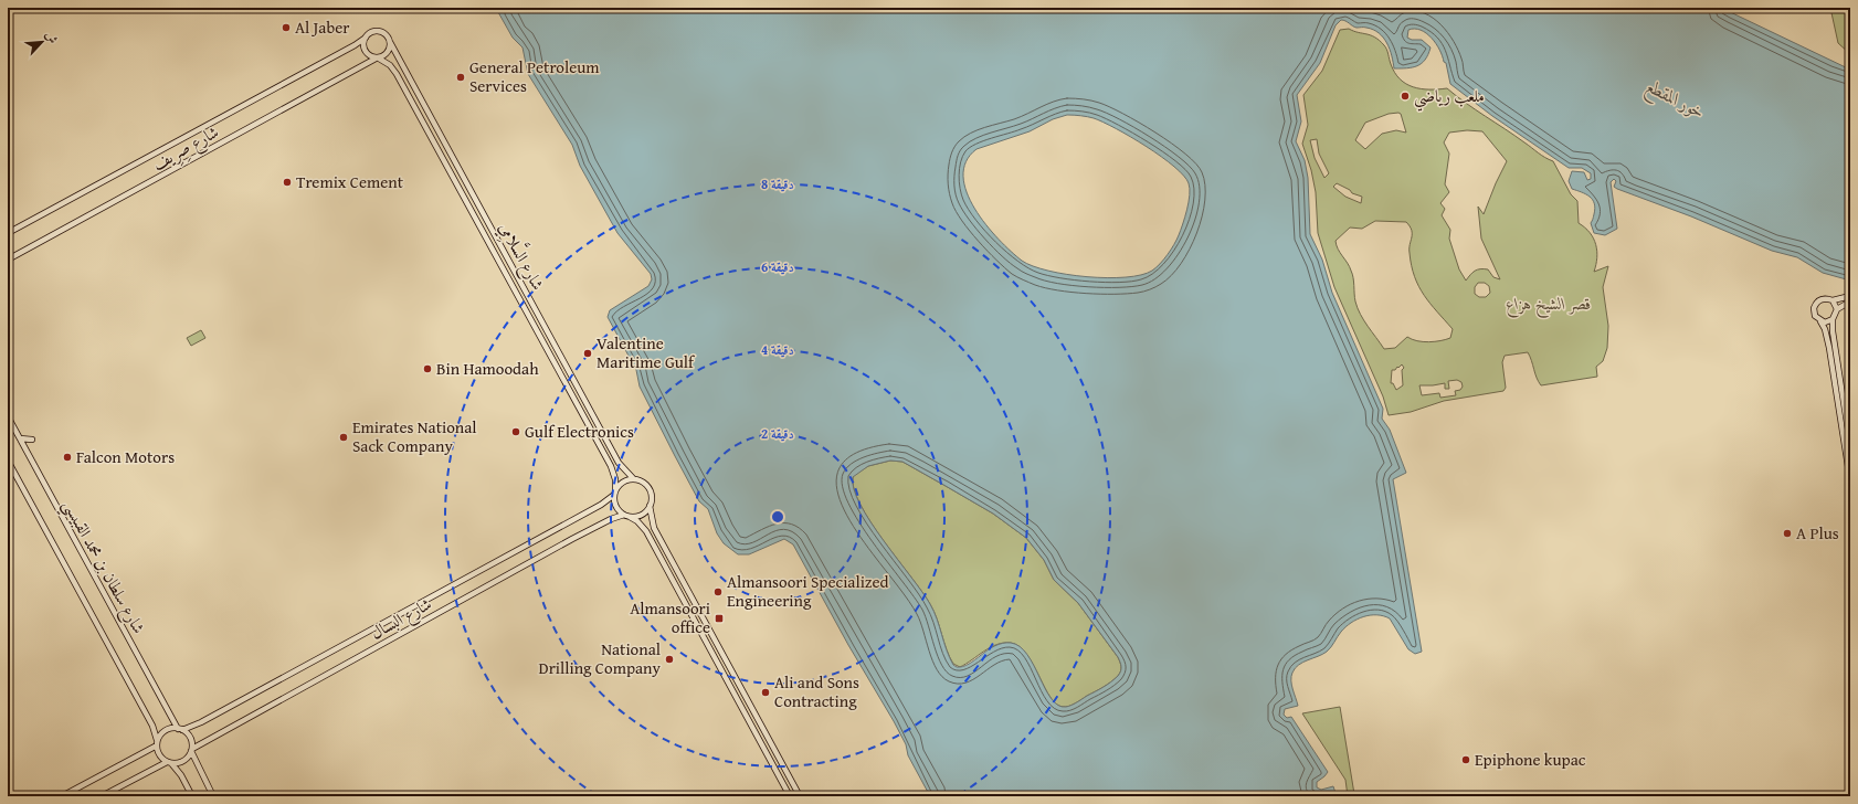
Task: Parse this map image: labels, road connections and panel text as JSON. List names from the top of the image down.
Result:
{
  "streets": {
    "street": [
      "شارع صِرِيف",
      "شارع السَّلامِي",
      "شارع سلطان بن محمد القبيسي",
      "شارع البسال"
    ]
  },
  "crossings": [
    ["شارع صِرِيف", "شارع السَّلامِي"],
    ["شارع السَّلامِي", "شارع البسال"],
    ["شارع سلطان بن محمد القبيسي", "شارع البسال"]
  ],
  "water": ["خور المقطع"],
  "parks": ["قصر الشيخ هزاع"],
  "places": {
    "other": [
      "Al Jaber",
      "General Petroleum Services",
      "ملعب رياضي",
      "Tremix Cement",
      "Valentine Maritime Gulf",
      "Bin Hamoodah",
      "Gulf Electronics",
      "Emirates National Sack Company",
      "Falcon Motors",
      "A Plus",
      "Almansoori Specialized Engineering",
      "National Drilling Company",
      "Ali and Sons Contracting",
      "Epiphone kupac"
    ],
    "transit": ["Almansoori office"]
  },
  "north": "top right",
  "rings": [
    "8 دقيقة",
    "6 دقيقة",
    "4 دقيقة",
    "2 دقيقة"
  ]
}
